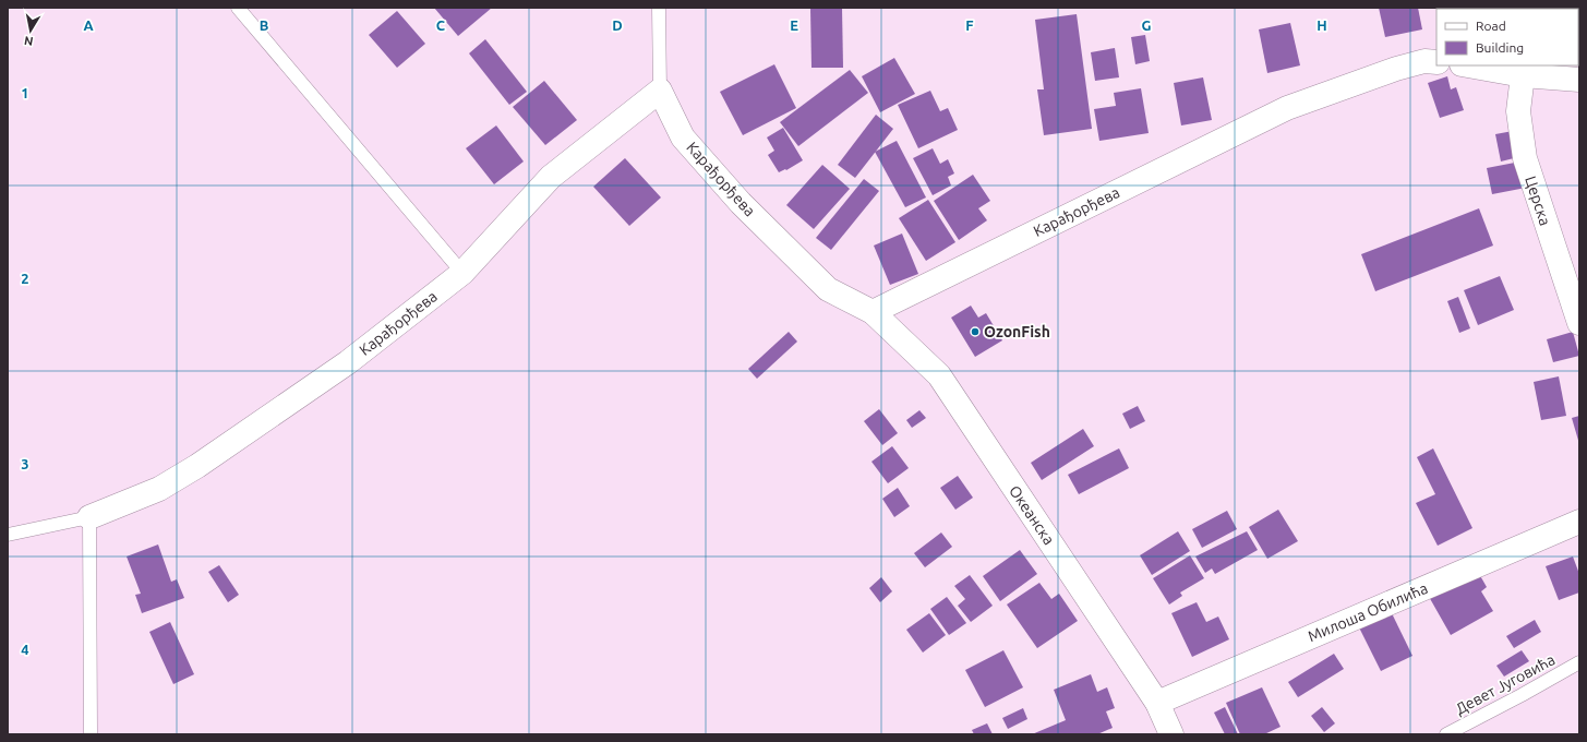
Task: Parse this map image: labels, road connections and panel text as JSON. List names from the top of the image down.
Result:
{
  "streets": {
    "street": [
      "Карађорђева",
      "Церска",
      "Океанска",
      "Милоша Обилића"
    ],
    "lane": ["Девет Југовића"]
  },
  "crossings": [
    ["Карађорђева", "Океанска"],
    ["Океанска", "Милоша Обилића"]
  ],
  "places": ["OzonFish"],
  "legend": ["Road", "Building"],
  "north": "bottom",
  "grid": {
    "columns": [
      "A",
      "B",
      "C",
      "D",
      "E",
      "F",
      "G",
      "H"
    ],
    "rows": [
      "1",
      "2",
      "3",
      "4"
    ]
  }
}
